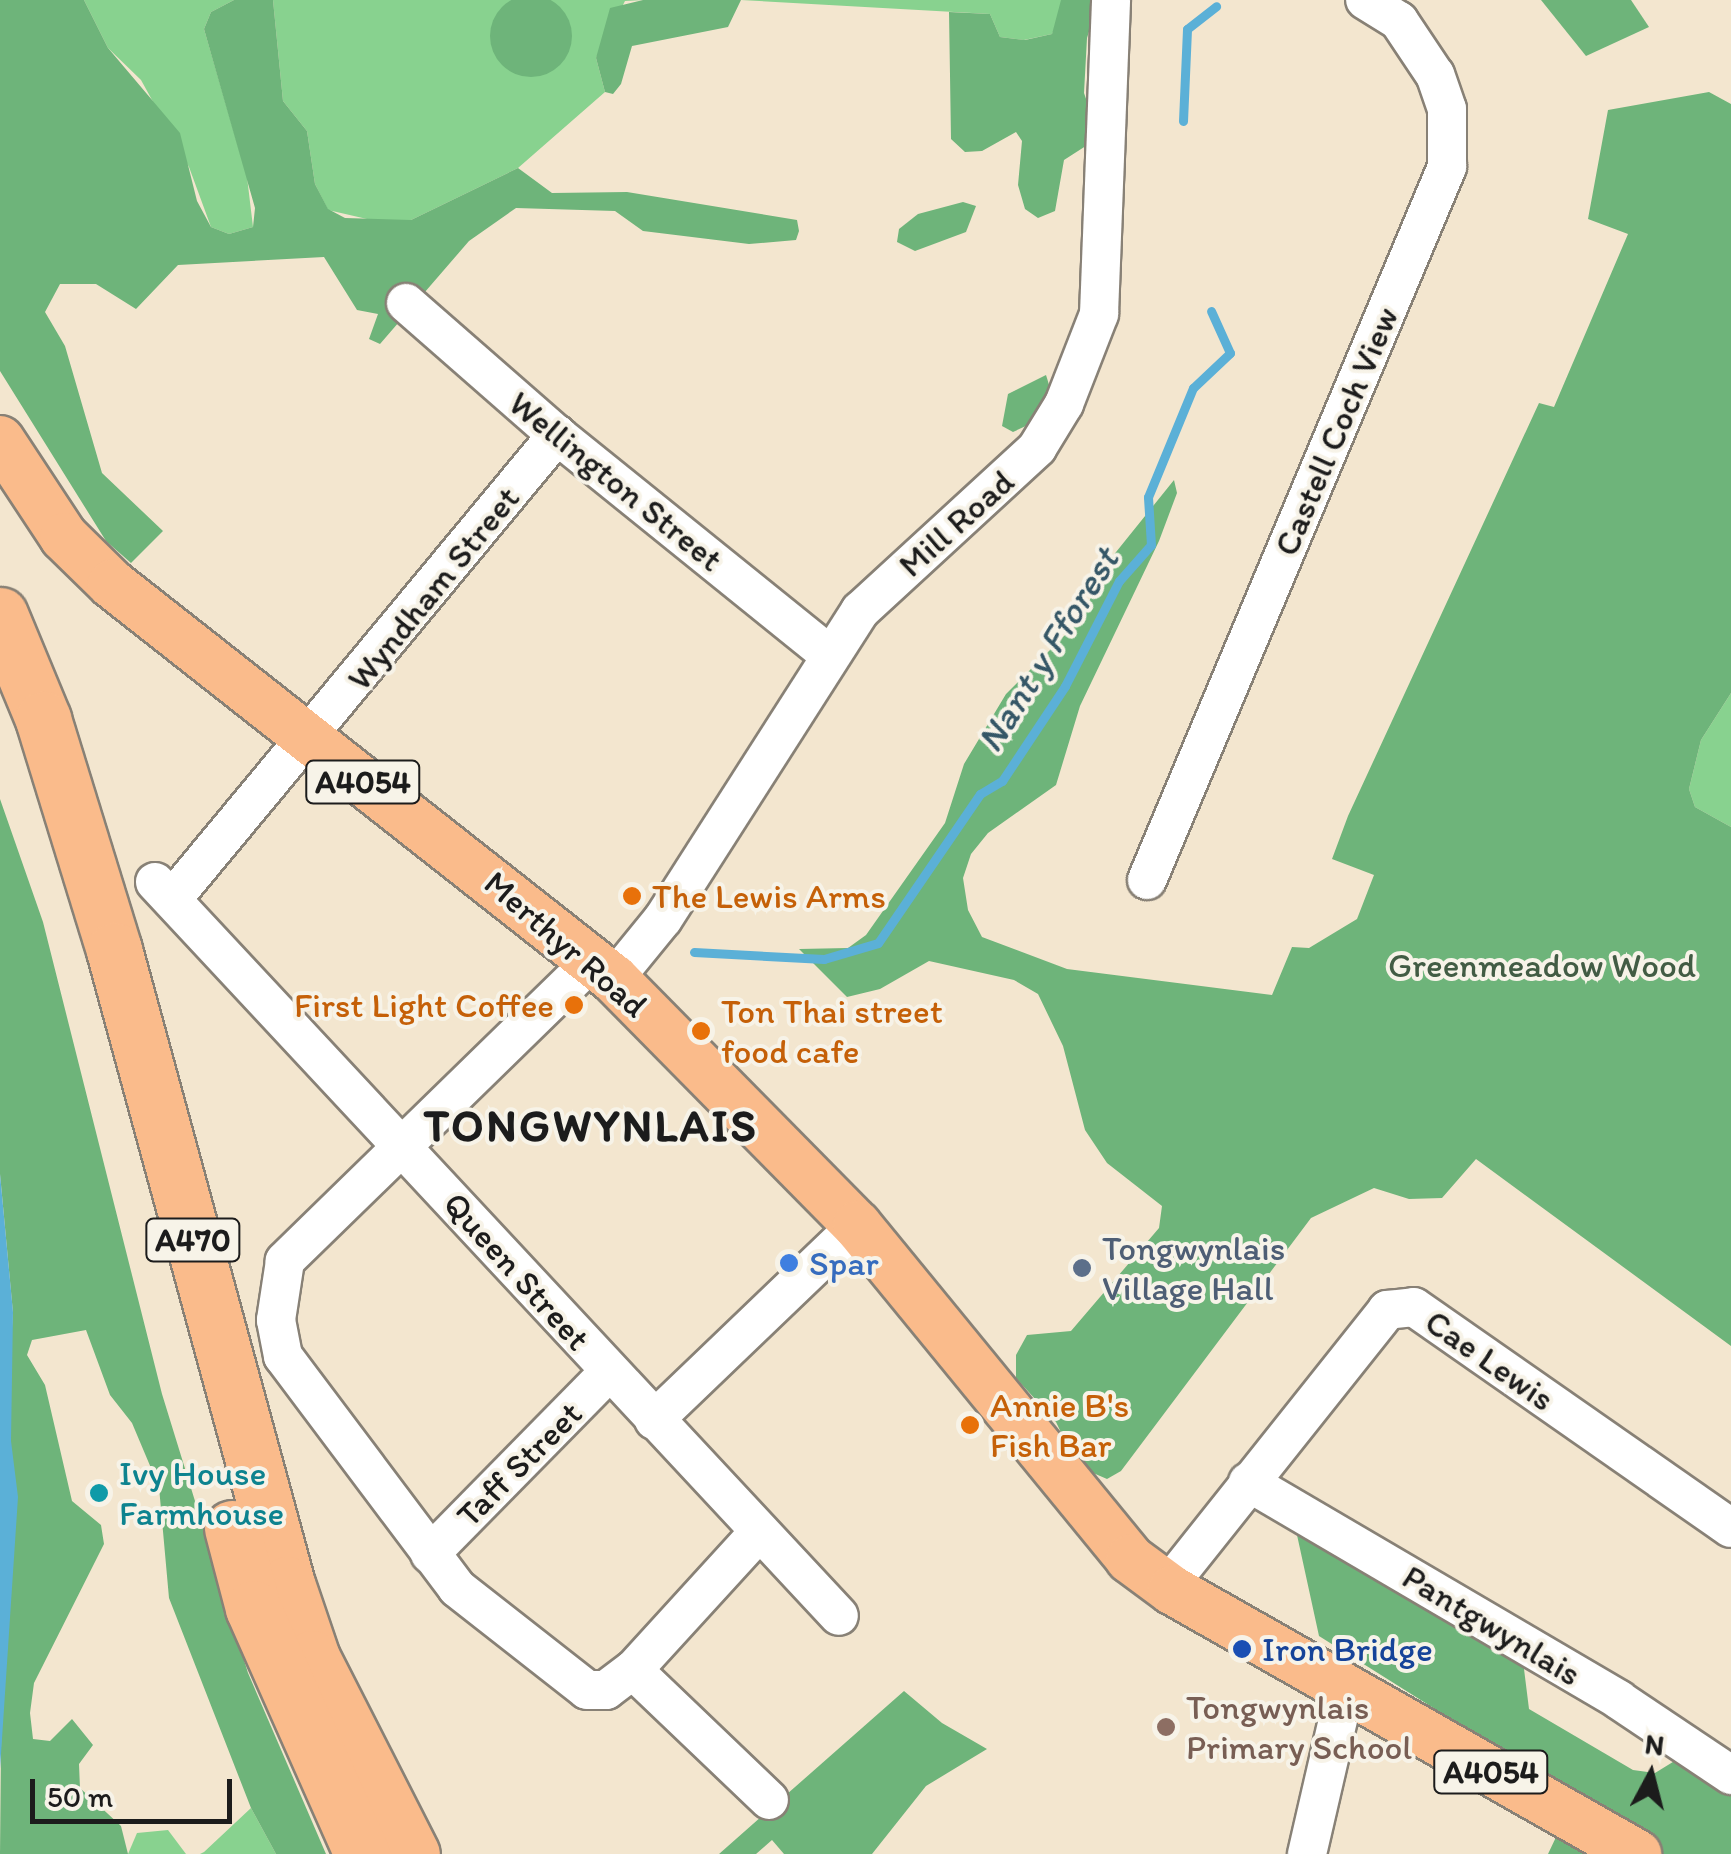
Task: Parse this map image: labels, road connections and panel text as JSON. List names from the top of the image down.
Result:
{
  "streets": {
    "highway": ["A470"],
    "main road": ["A4054", "Merthyr Road"],
    "street": [
      "Castell Coch View",
      "Wellington Street",
      "Mill Road",
      "Wyndham Street",
      "Queen Street",
      "Cae Lewis",
      "Taff Street",
      "Pantgwynlais"
    ]
  },
  "crossings": [
    ["Wellington Street", "Mill Road"],
    ["Wellington Street", "Wyndham Street"],
    ["Mill Road", "Merthyr Road"],
    ["Mill Road", "Queen Street"],
    ["Mill Road", "Taff Street"],
    ["Wyndham Street", "Merthyr Road"],
    ["Wyndham Street", "Queen Street"],
    ["Merthyr Road", "Cae Lewis"],
    ["Queen Street", "Taff Street"],
    ["Cae Lewis", "Pantgwynlais"]
  ],
  "districts": ["TONGWYNLAIS"],
  "water": ["Nant y Fforest"],
  "parks": ["Greenmeadow Wood"],
  "places": [
    "The Lewis Arms",
    "First Light Coffee",
    "Ton Thai street food cafe",
    "Spar",
    "Tongwynlais Village Hall",
    "Annie B's Fish Bar",
    "Ivy House Farmhouse",
    "Iron Bridge",
    "Tongwynlais Primary School"
  ],
  "scale_bar": "50 m",
  "north": "top"
}
